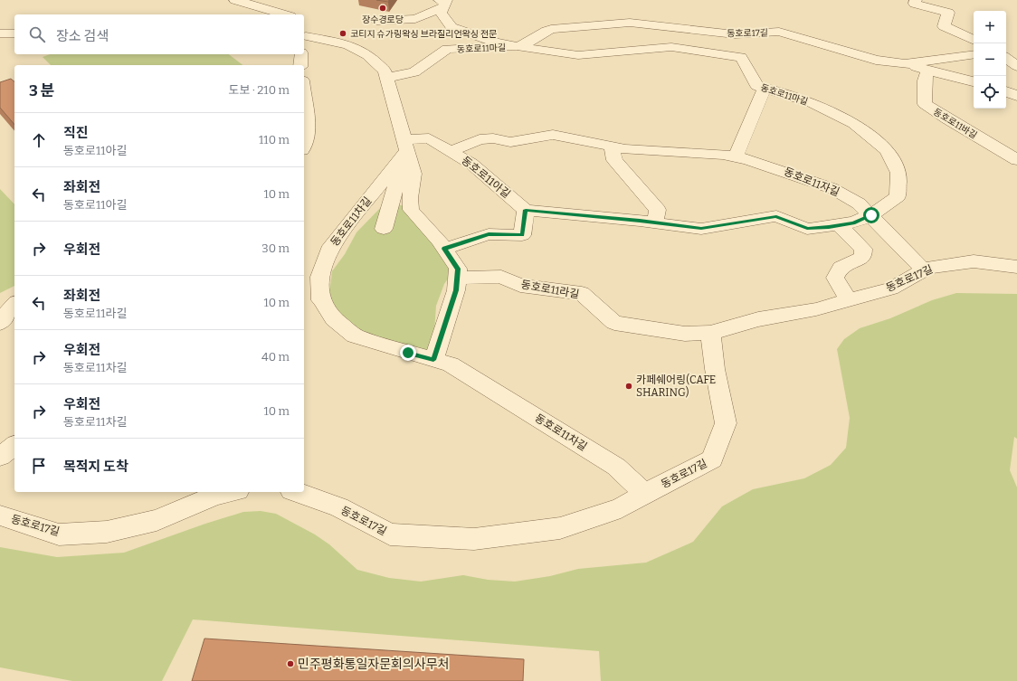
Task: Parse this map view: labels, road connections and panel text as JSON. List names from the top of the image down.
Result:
{
  "streets": {
    "street": [
      "동호로17길",
      "동호로11마길",
      "동호로11바길",
      "동호로11아길",
      "동호로11자길",
      "동호로11차길",
      "동호로11라길"
    ]
  },
  "crossings": [
    ["동호로17길", "동호로11마길"],
    ["동호로17길", "동호로11자길"],
    ["동호로17길", "동호로11차길"],
    ["동호로17길", "동호로11라길"],
    ["동호로11마길", "동호로11자길"],
    ["동호로11아길", "동호로11자길"],
    ["동호로11아길", "동호로11차길"]
  ],
  "places": [
    "장수경로당",
    "코티지 슈가링왁싱 브라질리언왁싱 전문",
    "카페쉐어링(CAFE SHARING)",
    "민주평화통일자문회의사무처"
  ],
  "page": {
    "map_buttons": ["+", "−"],
    "search": "장소 검색",
    "heading": ["3 분", "도보 · 210 m"],
    "list": [
      ["직진", "동호로11아길", "110 m"],
      ["좌회전", "동호로11아길", "10 m"],
      ["우회전", "30 m"],
      ["좌회전", "동호로11라길", "10 m"],
      ["우회전", "동호로11차길", "40 m"],
      ["우회전", "동호로11차길", "10 m"],
      "목적지 도착"
    ]
  }
}
